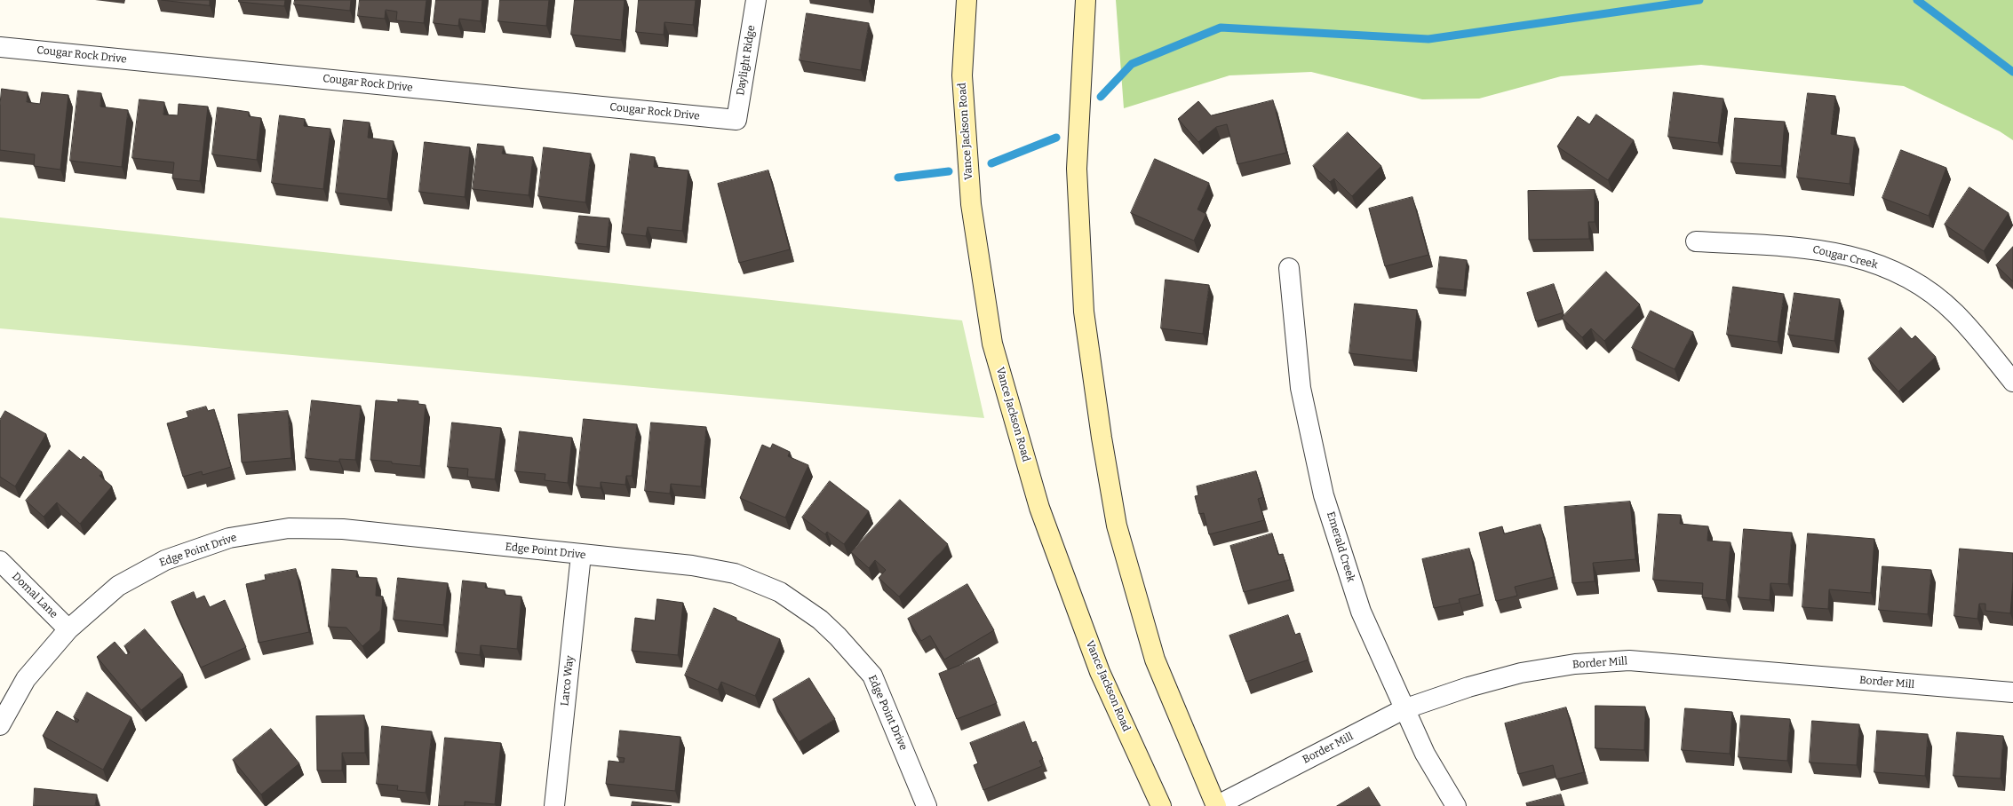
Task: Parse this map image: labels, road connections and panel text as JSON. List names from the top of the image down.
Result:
{
  "streets": {
    "main road": ["Vance Jackson Road"],
    "street": [
      "Cougar Rock Drive",
      "Daylight Ridge",
      "Cougar Creek",
      "Emerald Creek",
      "Edge Point Drive",
      "Domal Lane",
      "Border Mill",
      "Larco Way"
    ]
  },
  "crossings": [
    ["Cougar Rock Drive", "Daylight Ridge"],
    ["Emerald Creek", "Border Mill"],
    ["Edge Point Drive", "Domal Lane"],
    ["Edge Point Drive", "Larco Way"]
  ]
}
